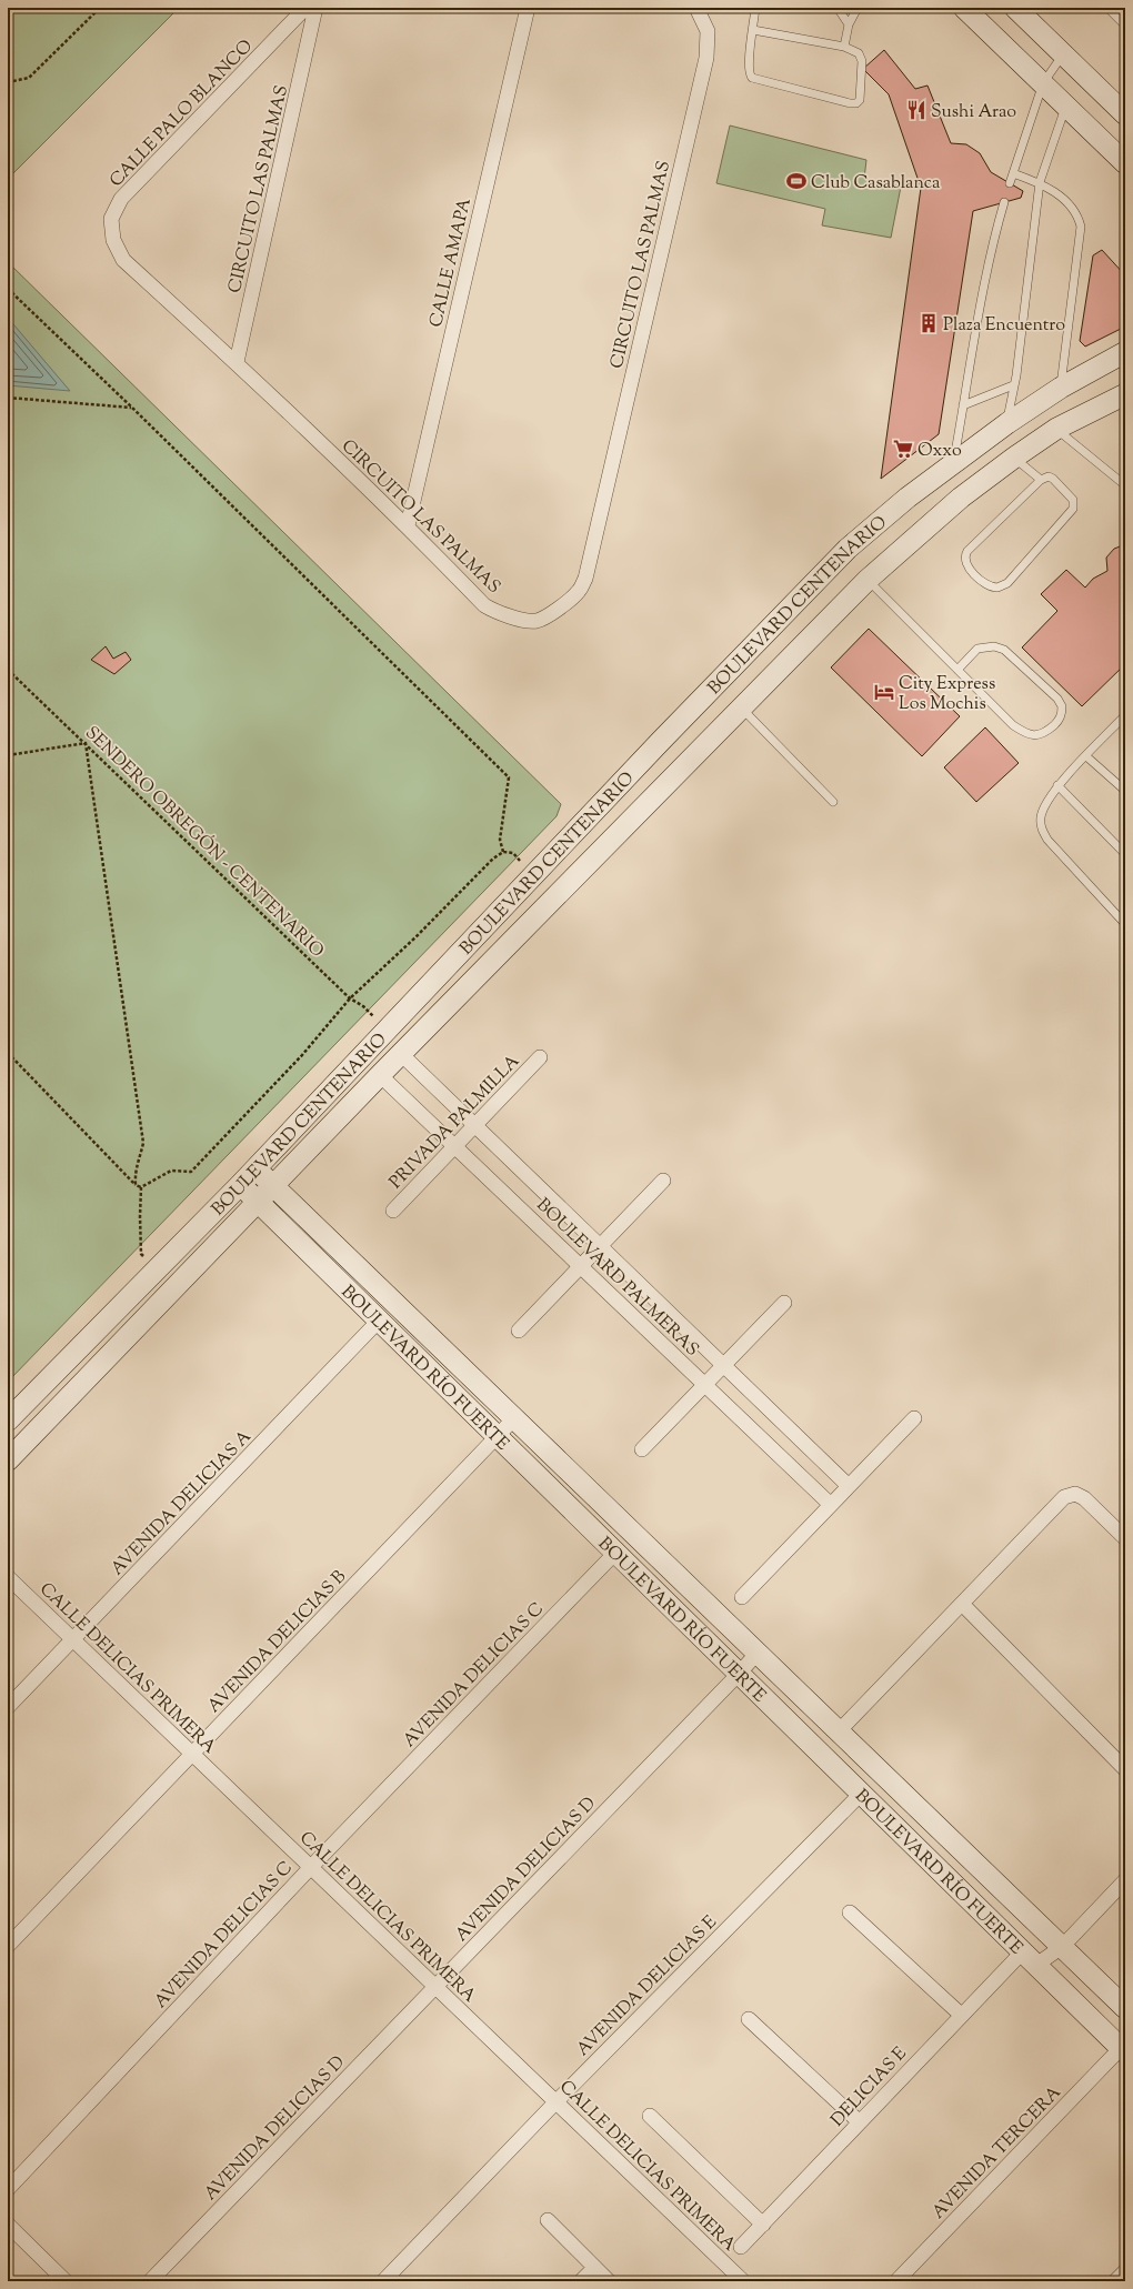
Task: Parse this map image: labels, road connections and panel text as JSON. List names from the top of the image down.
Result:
{
  "streets": {
    "main road": ["BOULEVARD CENTENARIO", "BOULEVARD RÍO FUERTE"],
    "street": [
      "CALLE PALO BLANCO",
      "CIRCUITO LAS PALMAS",
      "CALLE AMAPA",
      "PRIVADA PALMILLA",
      "BOULEVARD PALMERAS",
      "AVENIDA DELICIAS A",
      "AVENIDA DELICIAS B",
      "CALLE DELICIAS PRIMERA",
      "AVENIDA DELICIAS C",
      "AVENIDA DELICIAS D",
      "AVENIDA DELICIAS E",
      "DELICIAS E",
      "AVENIDA TERCERA"
    ],
    "path": ["SENDERO OBREGÓN - CENTENARIO"]
  },
  "crossings": [
    ["CALLE PALO BLANCO", "CIRCUITO LAS PALMAS"],
    ["CIRCUITO LAS PALMAS", "CALLE AMAPA"],
    ["BOULEVARD CENTENARIO", "SENDERO OBREGÓN - CENTENARIO"],
    ["BOULEVARD CENTENARIO", "BOULEVARD PALMERAS"],
    ["BOULEVARD CENTENARIO", "BOULEVARD RÍO FUERTE"],
    ["PRIVADA PALMILLA", "BOULEVARD PALMERAS"],
    ["BOULEVARD RÍO FUERTE", "AVENIDA DELICIAS A"],
    ["BOULEVARD RÍO FUERTE", "AVENIDA DELICIAS B"],
    ["BOULEVARD RÍO FUERTE", "AVENIDA DELICIAS C"],
    ["BOULEVARD RÍO FUERTE", "AVENIDA DELICIAS D"],
    ["BOULEVARD RÍO FUERTE", "AVENIDA DELICIAS E"],
    ["BOULEVARD RÍO FUERTE", "DELICIAS E"],
    ["BOULEVARD RÍO FUERTE", "AVENIDA TERCERA"],
    ["AVENIDA DELICIAS A", "CALLE DELICIAS PRIMERA"],
    ["AVENIDA DELICIAS B", "CALLE DELICIAS PRIMERA"],
    ["CALLE DELICIAS PRIMERA", "AVENIDA DELICIAS C"],
    ["CALLE DELICIAS PRIMERA", "AVENIDA DELICIAS D"],
    ["CALLE DELICIAS PRIMERA", "AVENIDA DELICIAS E"]
  ],
  "places": {
    "restaurant": ["Sushi Arao"],
    "sports": ["Club Casablanca"],
    "building": ["Plaza Encuentro"],
    "supermarket": ["Oxxo"],
    "hotel": ["City Express Los Mochis"]
  }
}
